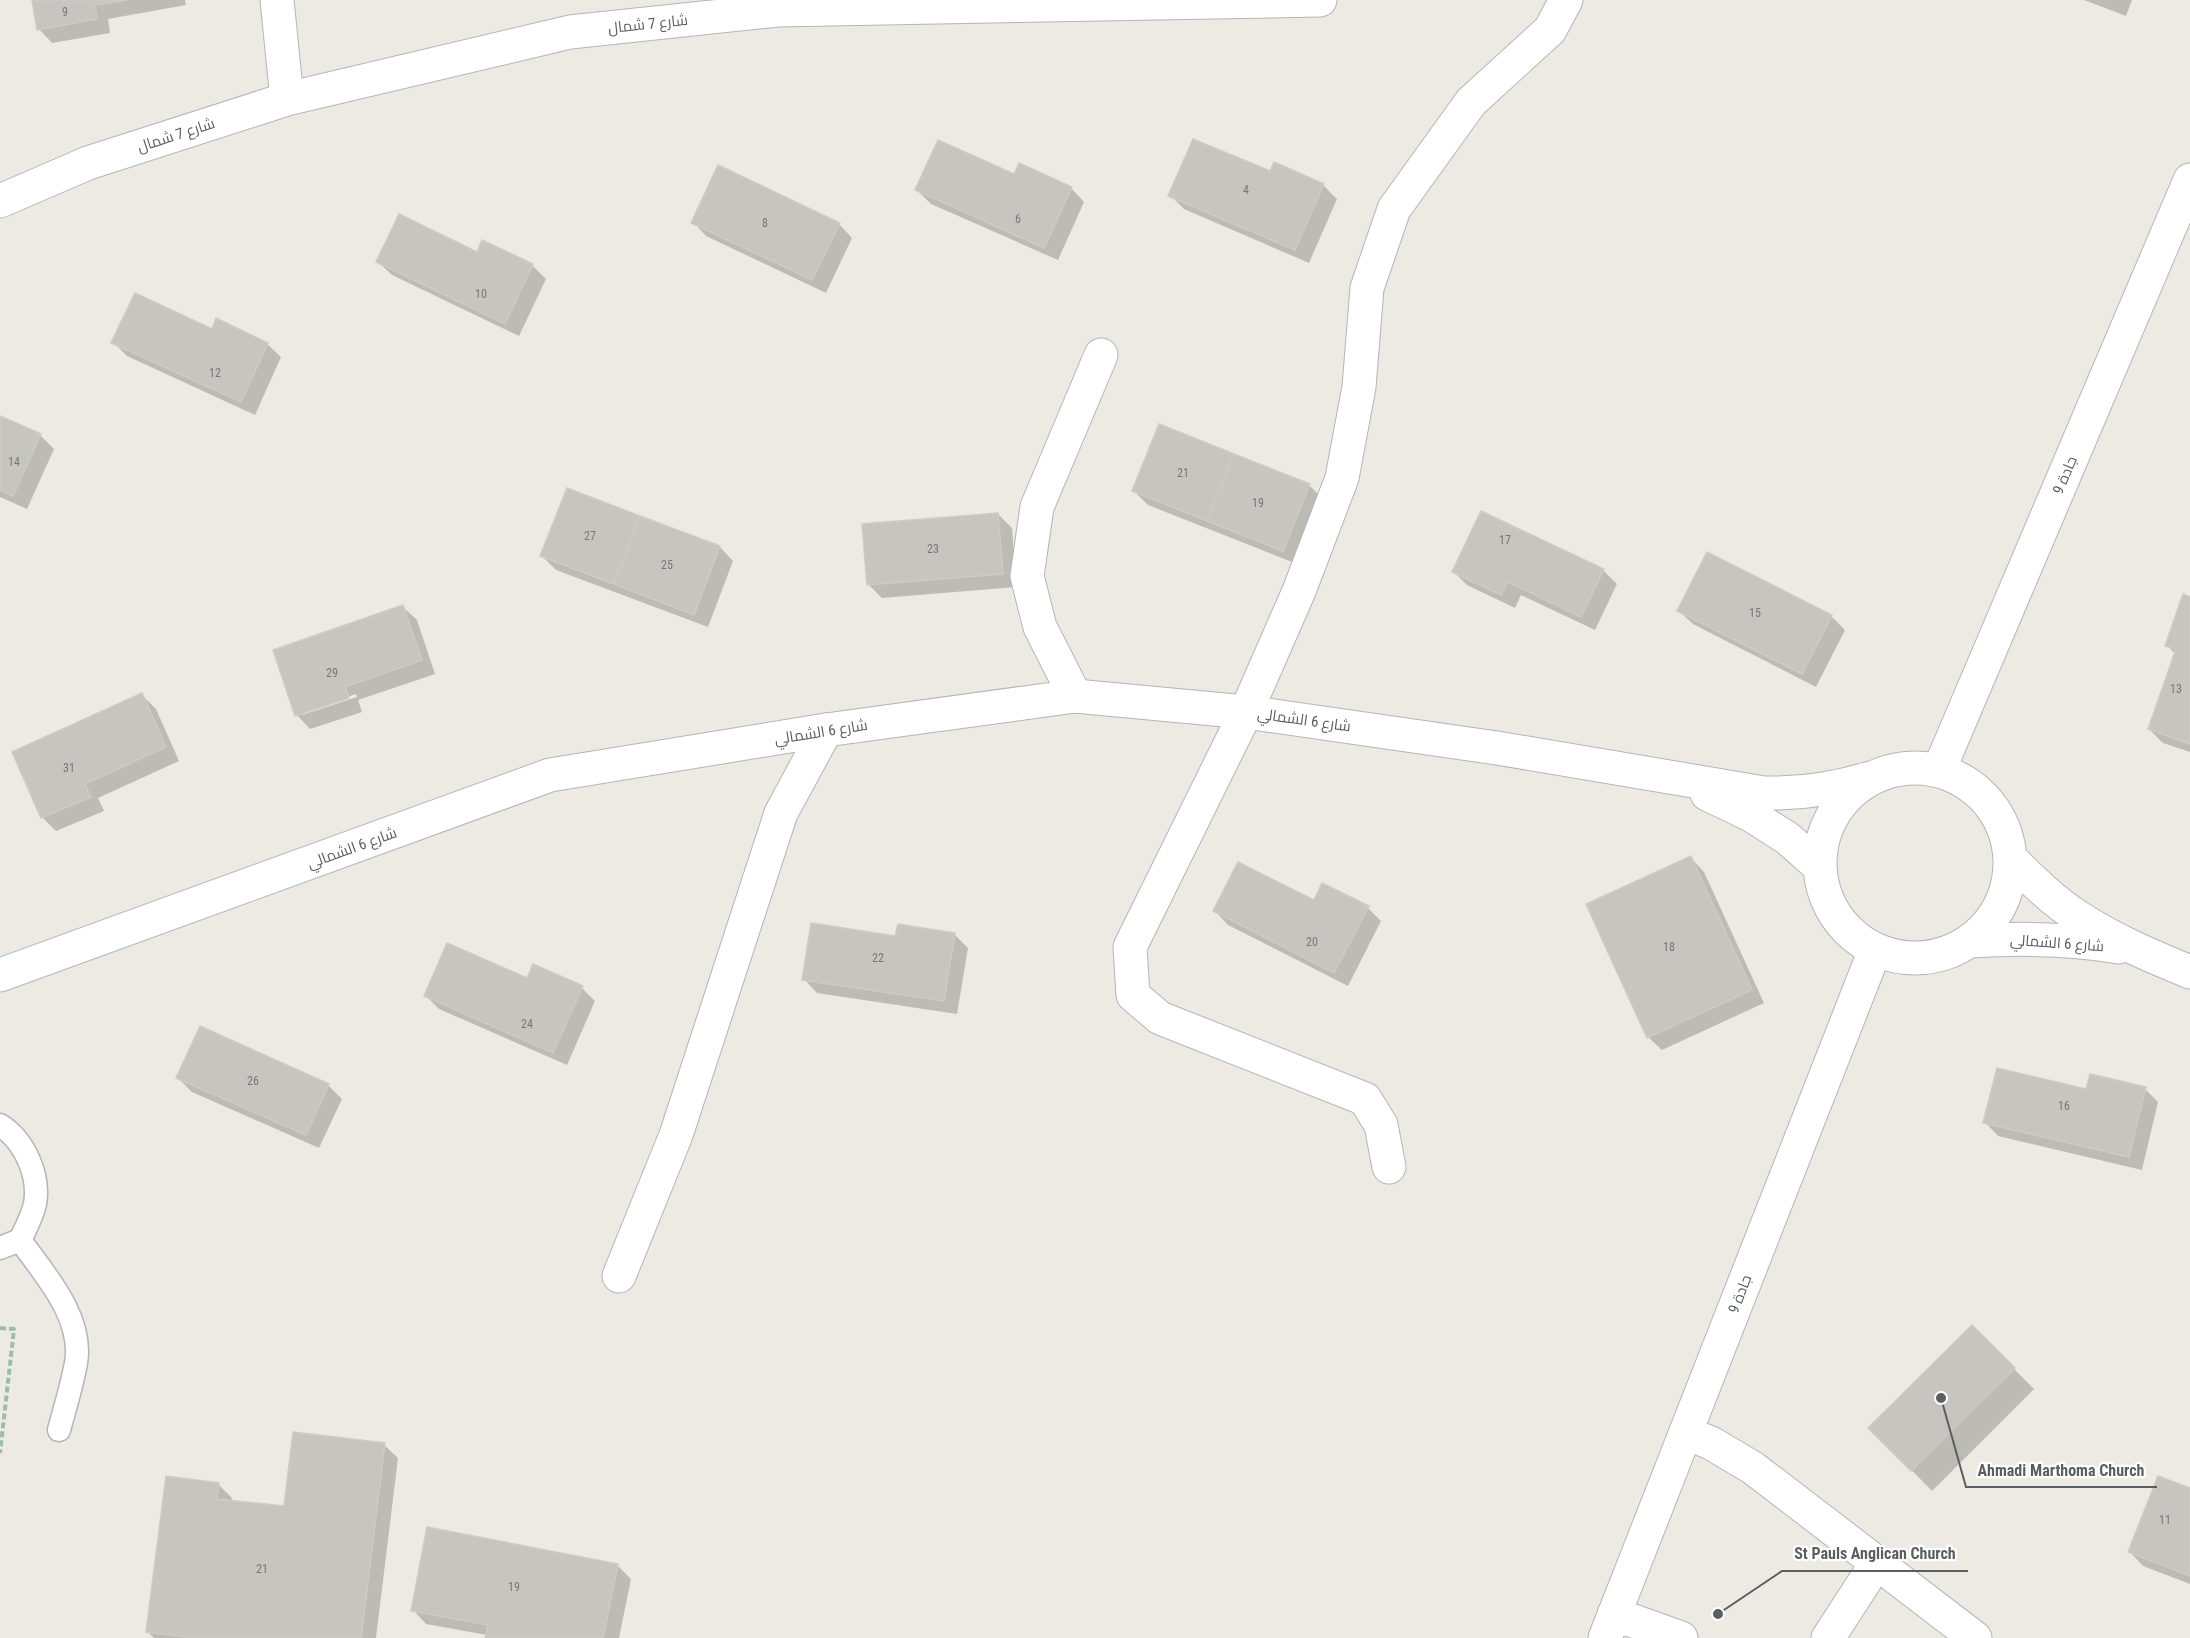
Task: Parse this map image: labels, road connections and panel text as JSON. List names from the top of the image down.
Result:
{
  "streets": {
    "street": ["شارع 7 شمال", "جادة 9", "شارع 6 الشمالي"]
  },
  "crossings": [
    ["جادة 9", "شارع 6 الشمالي"]
  ],
  "places": ["Ahmadi Marthoma Church", "St Pauls Anglican Church"],
  "house_numbers": [
    "9",
    "4",
    "6",
    "8",
    "10",
    "12",
    "14",
    "21",
    "19",
    "27",
    "17",
    "23",
    "25",
    "15",
    "29",
    "13",
    "31",
    "20",
    "18",
    "22",
    "24",
    "26",
    "16",
    "11",
    "21",
    "19"
  ]
}
